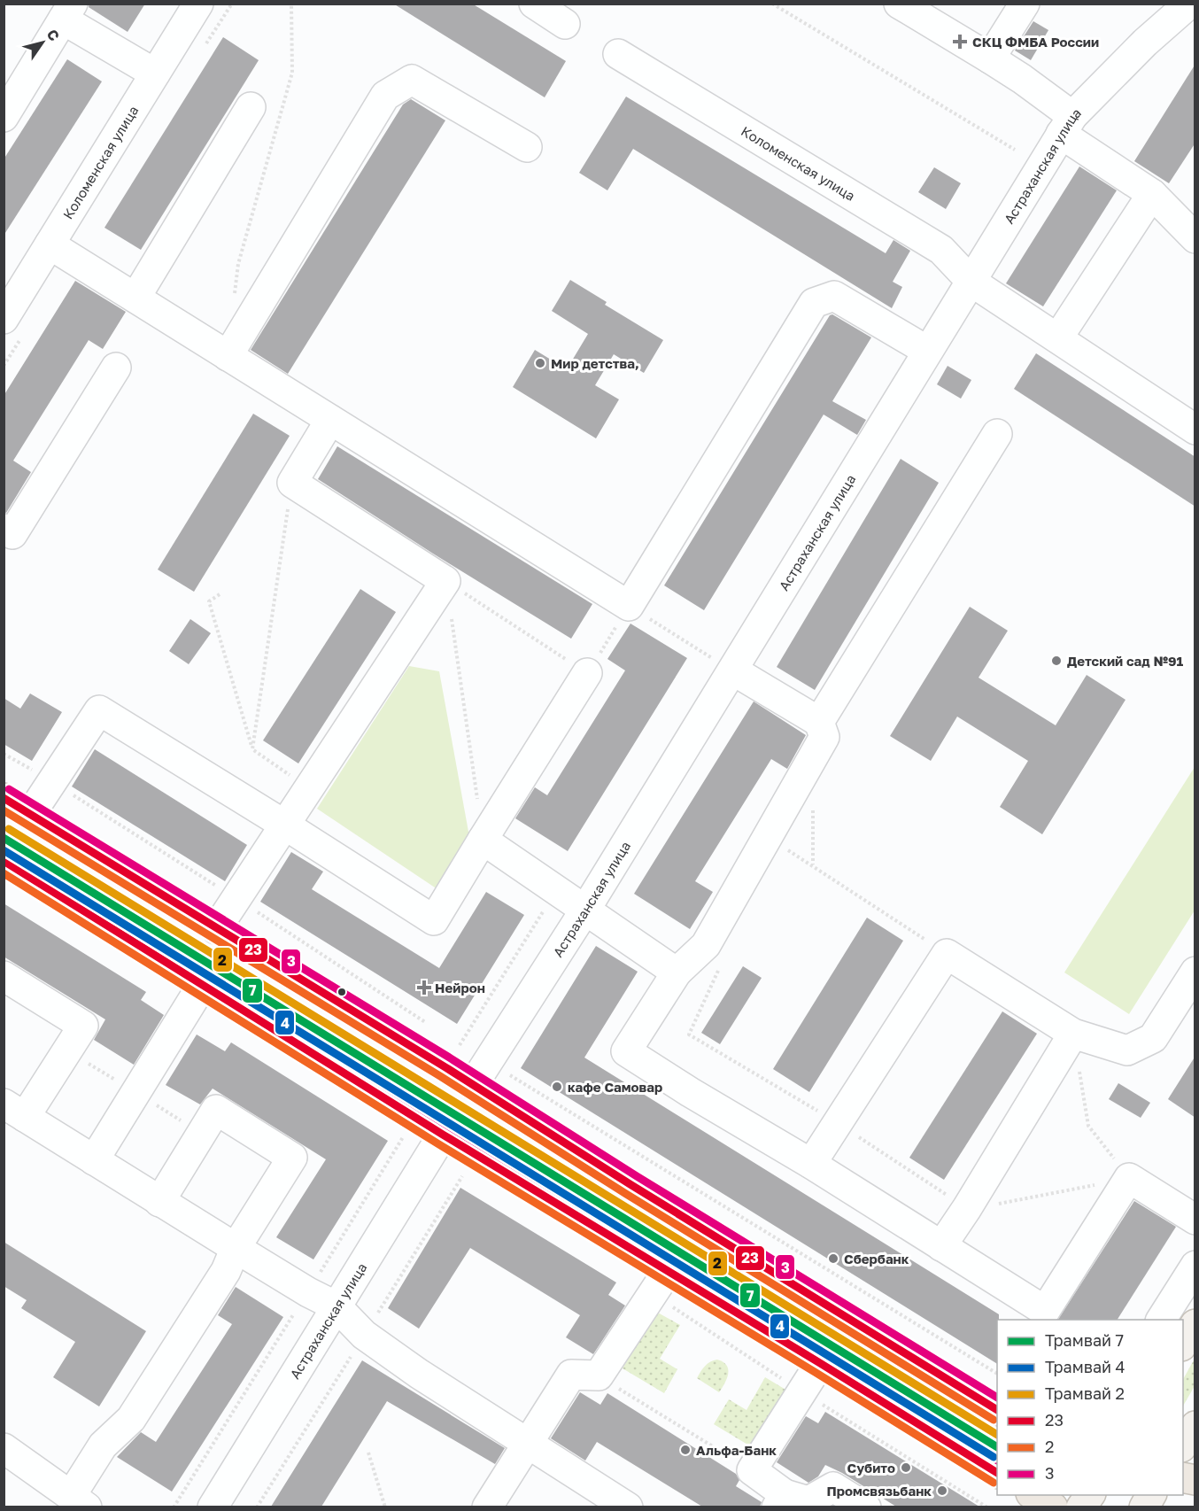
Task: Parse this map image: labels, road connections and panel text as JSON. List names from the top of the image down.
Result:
{
  "streets": {
    "street": ["Коломенская улица", "Астраханская улица"]
  },
  "crossings": [
    ["Коломенская улица", "Астраханская улица"]
  ],
  "places": {
    "health": ["СКЦ ФМБА России", "Нейрон"],
    "other": [
      "Мир детства,",
      "Детский сад №91",
      "кафе Самовар",
      "Сбербанк",
      "Альфа-Банк",
      "Субито",
      "Промсвязьбанк"
    ]
  },
  "lines": [
    "transit line 3",
    "transit line 23",
    "transit line 2",
    "tram line 2",
    "tram line 7",
    "tram line 4"
  ],
  "legend": [
    "Трамвай 7",
    "Трамвай 4",
    "Трамвай 2",
    "23",
    "2",
    "3"
  ],
  "north": "top right"
}
